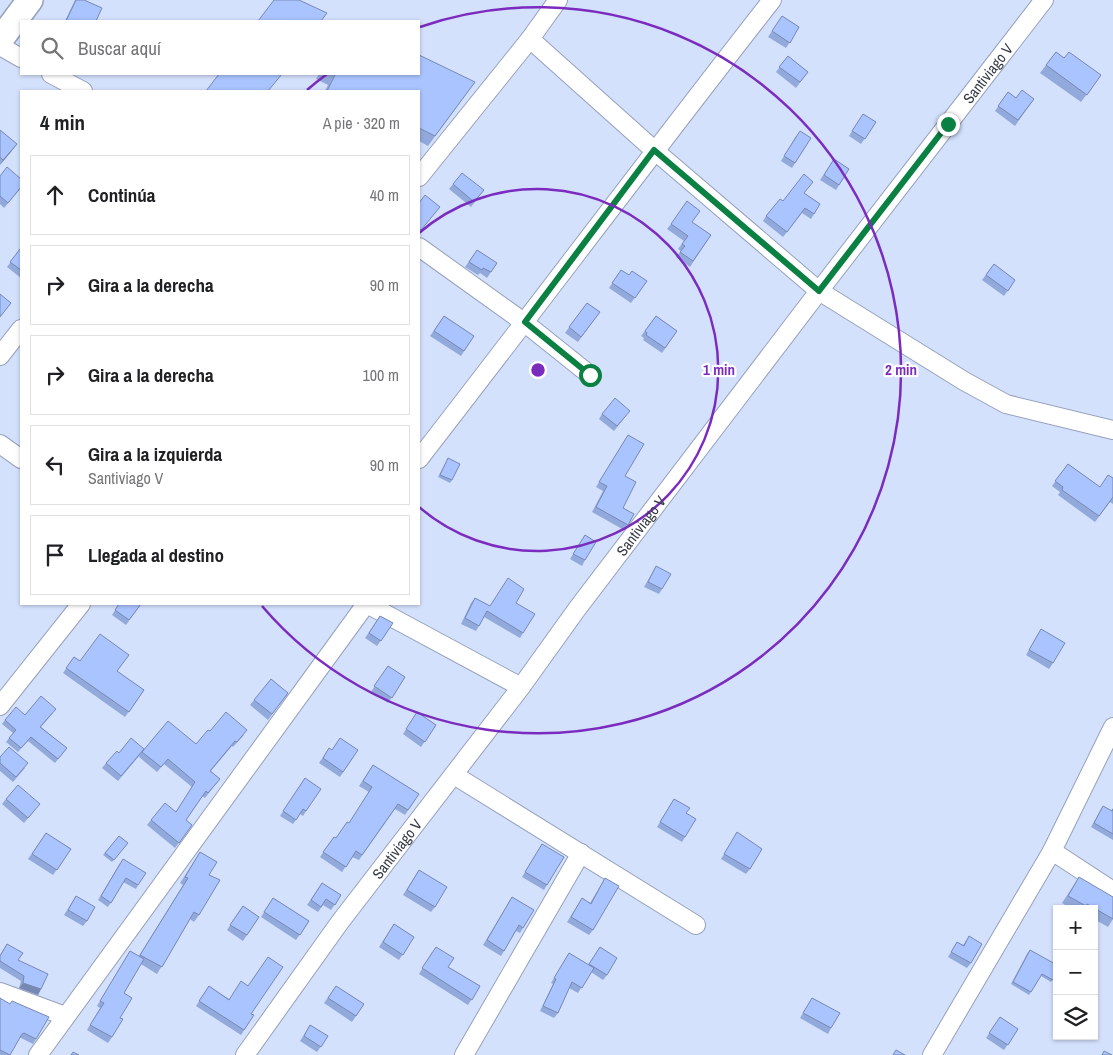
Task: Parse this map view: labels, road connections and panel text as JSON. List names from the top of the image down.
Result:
{
  "streets": {
    "street": ["Santiviago V"]
  },
  "page": {
    "search": "Buscar aquí",
    "heading": ["4 min", "A pie · 320 m"],
    "list": [
      ["Continúa", "40 m"],
      ["Gira a la derecha", "90 m"],
      ["Gira a la derecha", "100 m"],
      ["Gira a la izquierda", "Santiviago V", "90 m"],
      "Llegada al destino"
    ],
    "map_buttons": ["+", "−"]
  },
  "rings": ["1 min", "2 min"]
}
